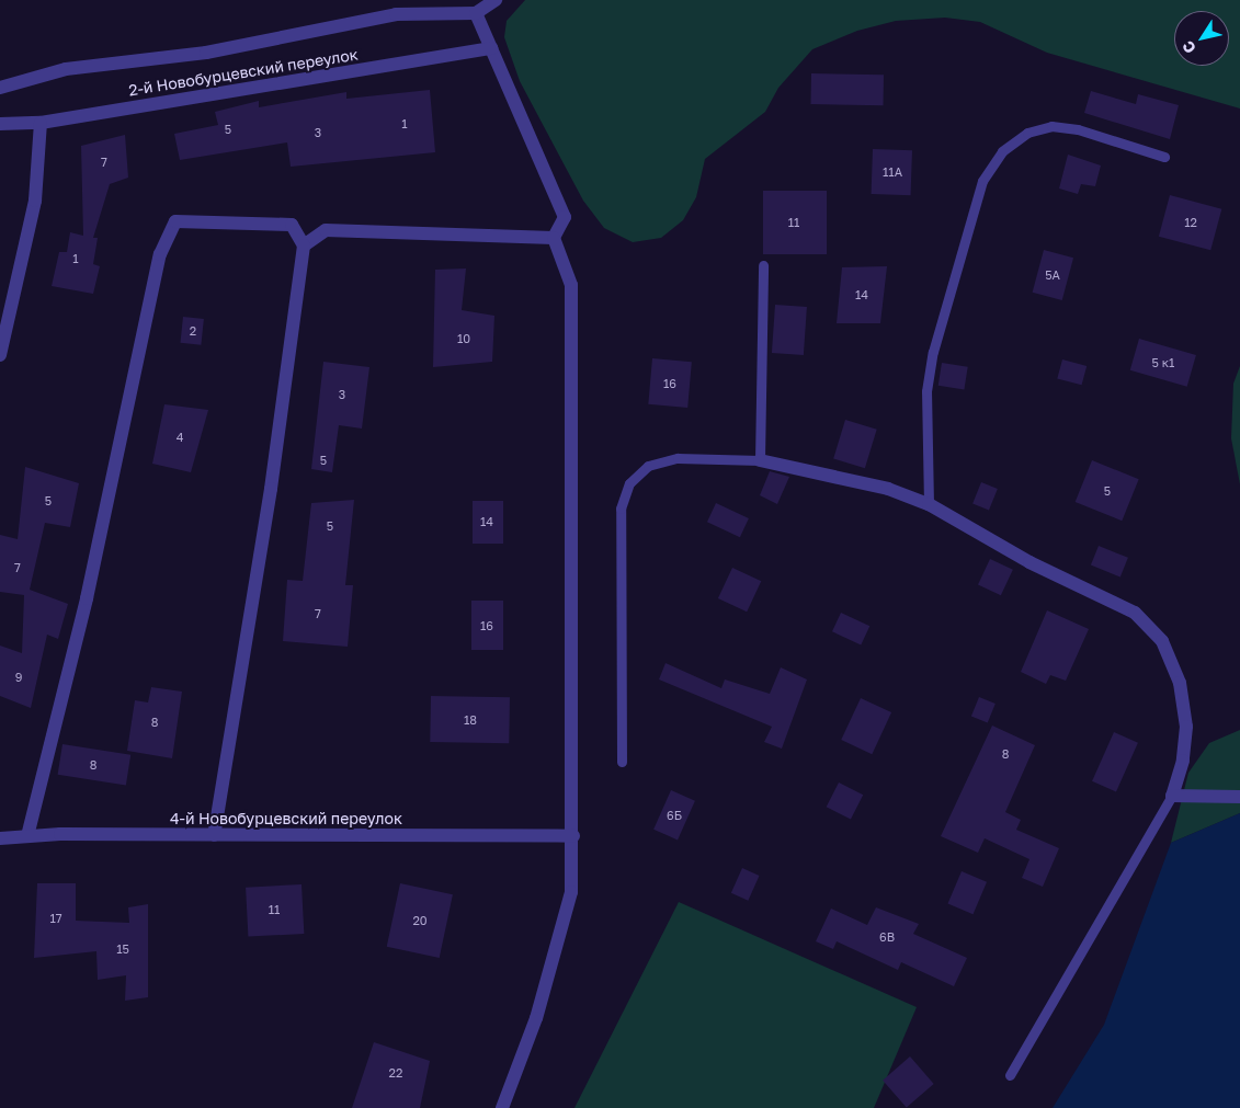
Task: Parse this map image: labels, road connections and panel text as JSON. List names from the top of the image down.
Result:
{
  "streets": {
    "street": ["2-й Новобурцевский переулок", "4-й Новобурцевский переулок"]
  },
  "house_numbers": [
    "1",
    "5",
    "3",
    "7",
    "11А",
    "11",
    "12",
    "1",
    "5А",
    "14",
    "2",
    "10",
    "5 к1",
    "16",
    "3",
    "4",
    "5",
    "5",
    "5",
    "14",
    "5",
    "7",
    "7",
    "16",
    "9",
    "18",
    "8",
    "8",
    "8",
    "6Б",
    "11",
    "17",
    "20",
    "6В",
    "15",
    "22"
  ],
  "north": "bottom left"
}
